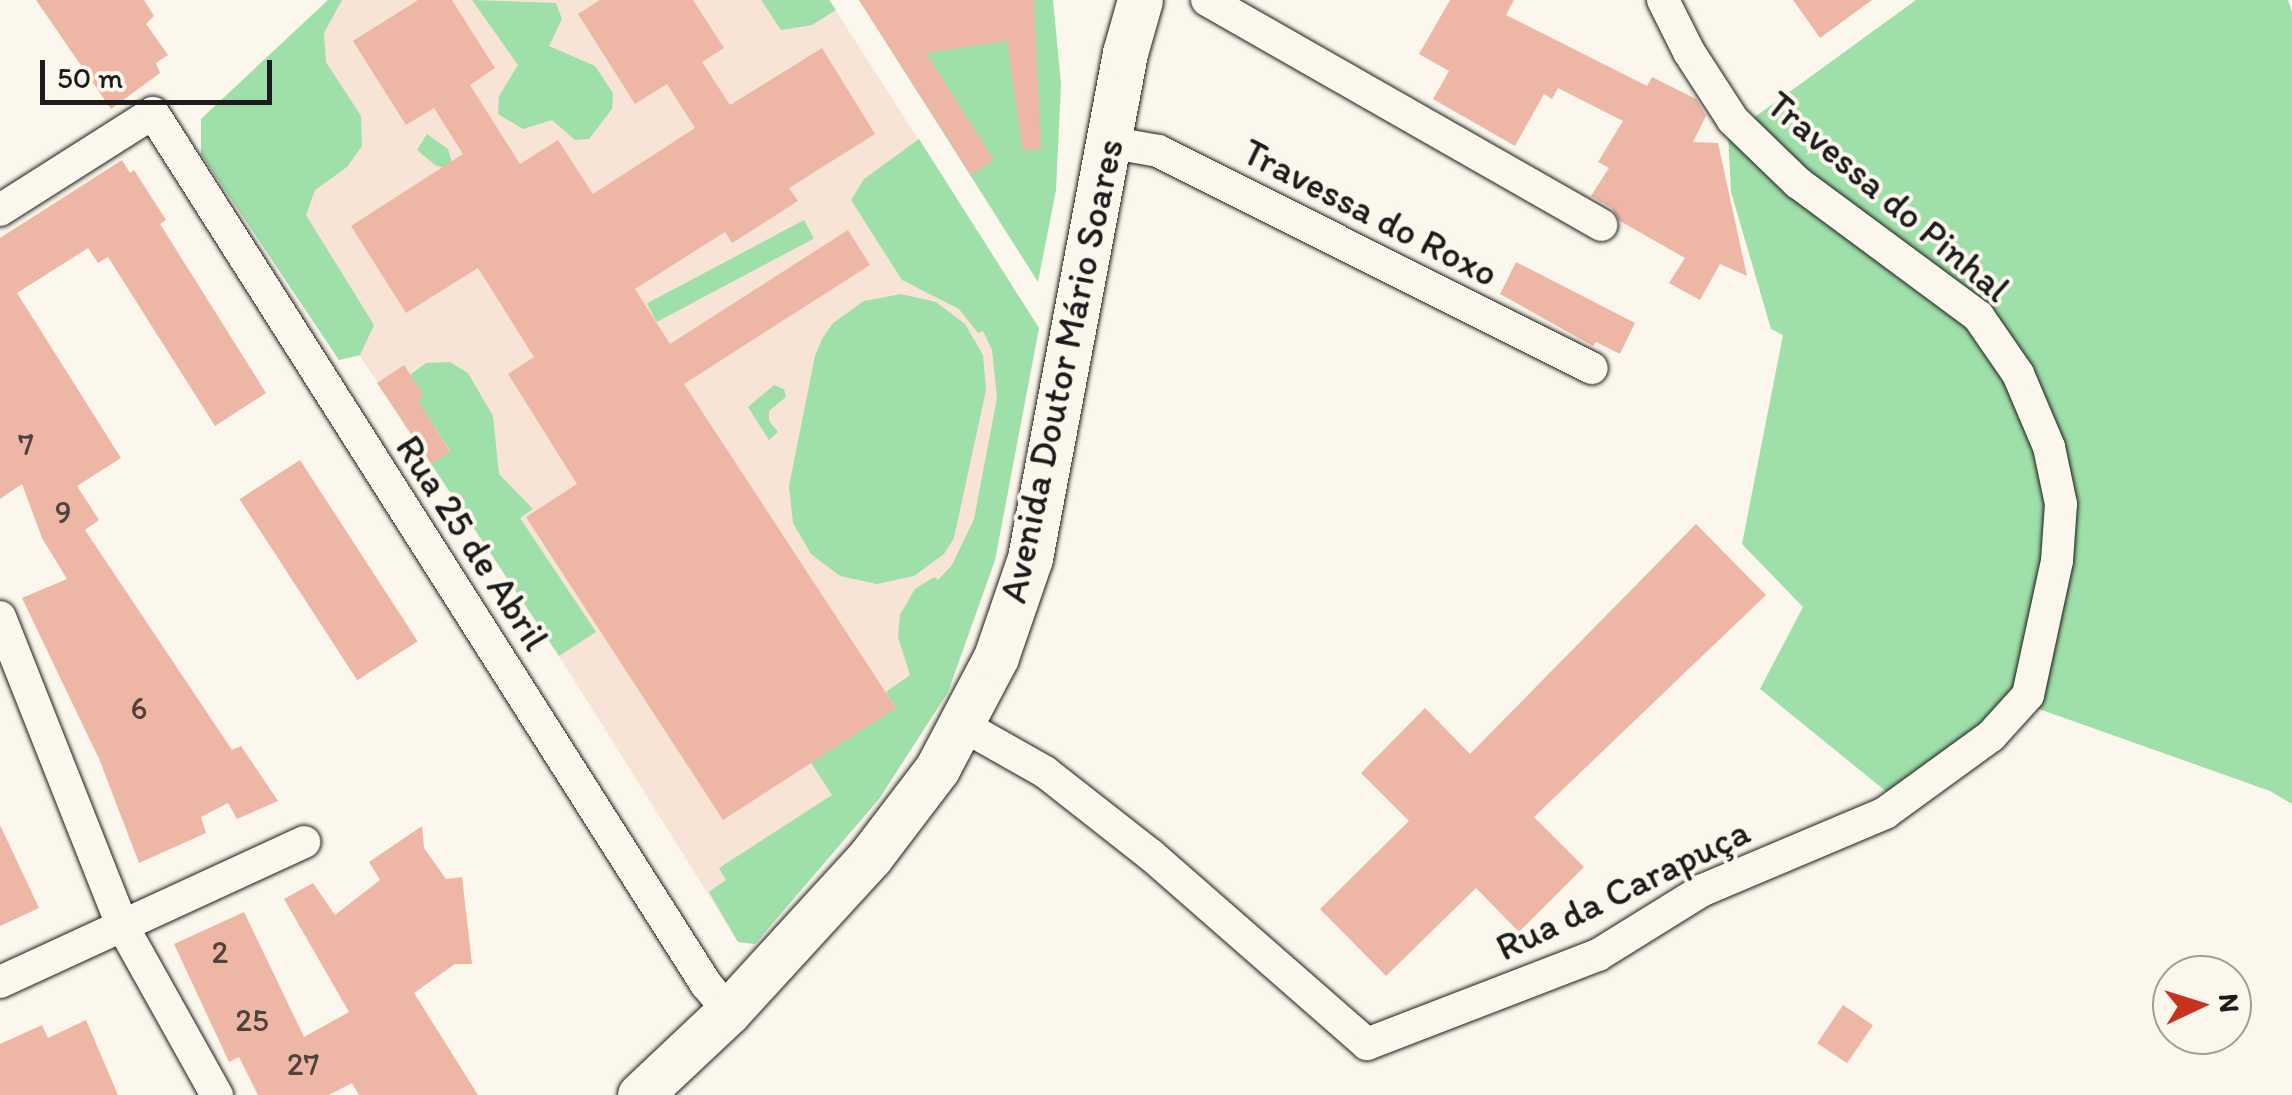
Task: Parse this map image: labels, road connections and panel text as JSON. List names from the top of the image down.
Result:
{
  "streets": {
    "street": [
      "Travessa do Pinhal",
      "Travessa do Roxo",
      "Avenida Doutor Mário Soares",
      "Rua 25 de Abril",
      "Rua da Carapuça"
    ]
  },
  "crossings": [
    ["Travessa do Pinhal", "Rua da Carapuça"],
    ["Travessa do Roxo", "Avenida Doutor Mário Soares"],
    ["Avenida Doutor Mário Soares", "Rua 25 de Abril"],
    ["Avenida Doutor Mário Soares", "Rua da Carapuça"]
  ],
  "house_numbers": [
    "7",
    "9",
    "6",
    "2",
    "25",
    "27"
  ],
  "scale_bar": "50 m",
  "north": "right"
}
